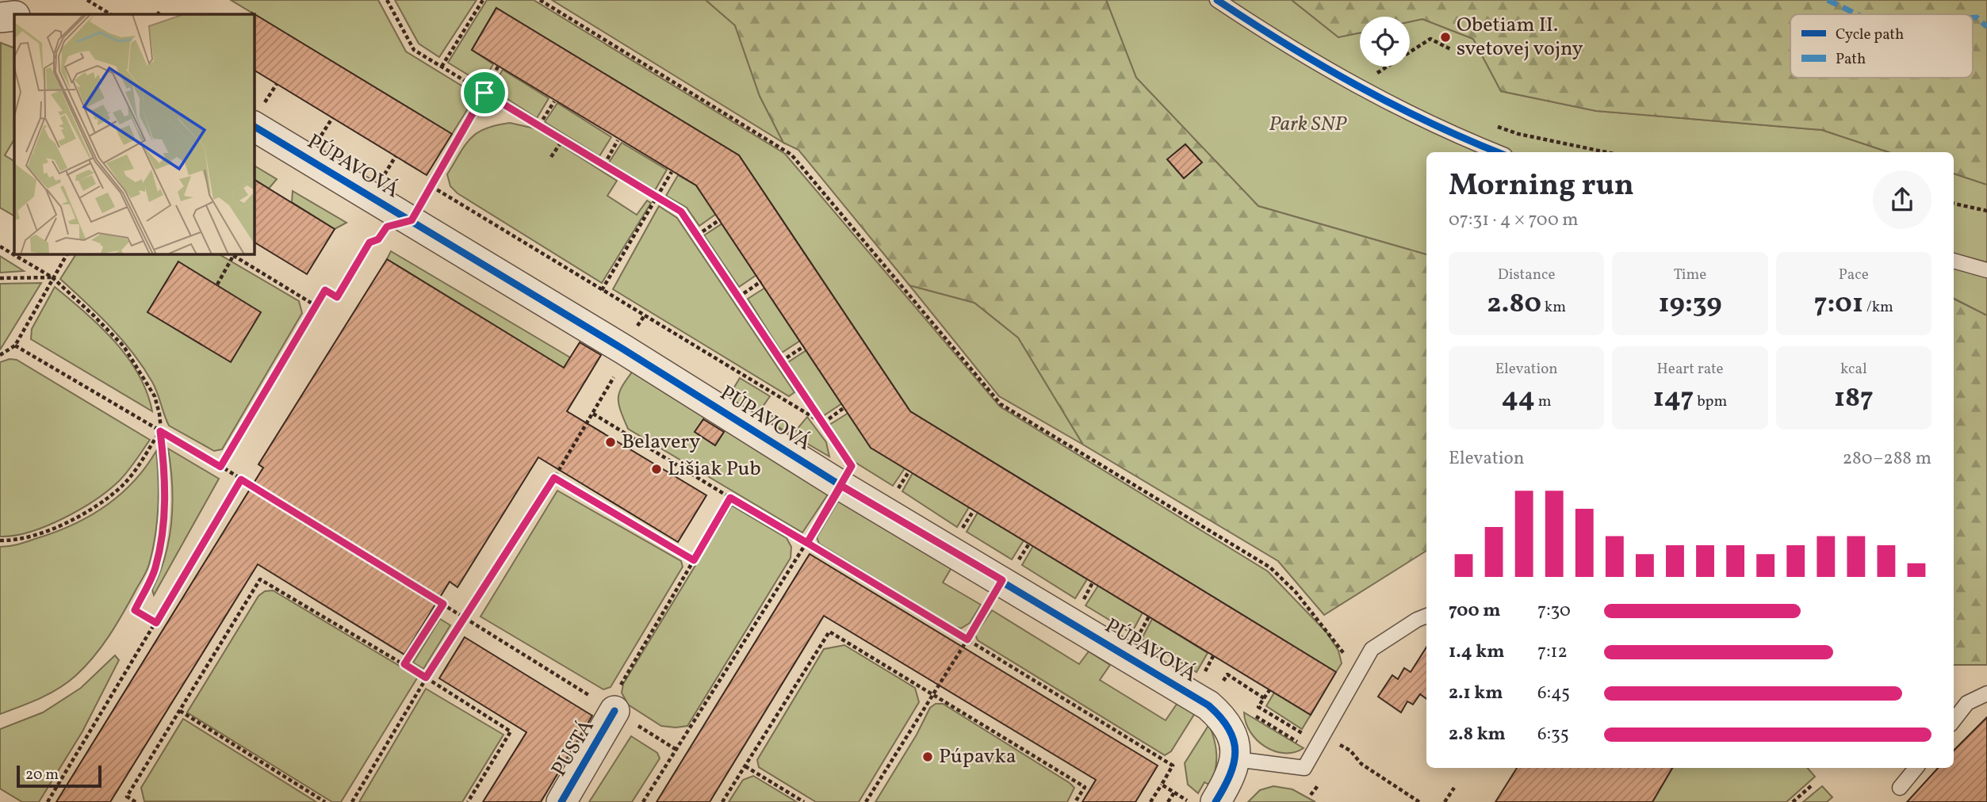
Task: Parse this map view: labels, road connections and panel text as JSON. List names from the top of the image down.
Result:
{
  "streets": {
    "street": ["PÚPAVOVÁ", "PUSTÁ"]
  },
  "parks": ["Park SNP"],
  "places": [
    "Obetiam II. svetovej vojny",
    "Belavery",
    "Lišiak Pub",
    "Púpavka"
  ],
  "legend": ["Cycle path", "Path"],
  "scale_bar": "20 m",
  "page": {
    "heading": ["Morning run", "07:31 · 4 × 700 m"],
    "stats": [
      ["Distance", "2.80 km"],
      ["Time", "19:39"],
      ["Pace", "7:01 /km"],
      ["Elevation", "44 m"],
      ["Heart rate", "147 bpm"],
      ["kcal", "187"]
    ],
    "chart": ["Elevation", "280–288 m"],
    "list": [
      {
        "name": "700 m",
        "note": "7:30"
      },
      {
        "name": "1.4 km",
        "note": "7:12"
      },
      {
        "name": "2.1 km",
        "note": "6:45"
      },
      {
        "name": "2.8 km",
        "note": "6:35"
      }
    ],
    "scale": "20 m"
  }
}
